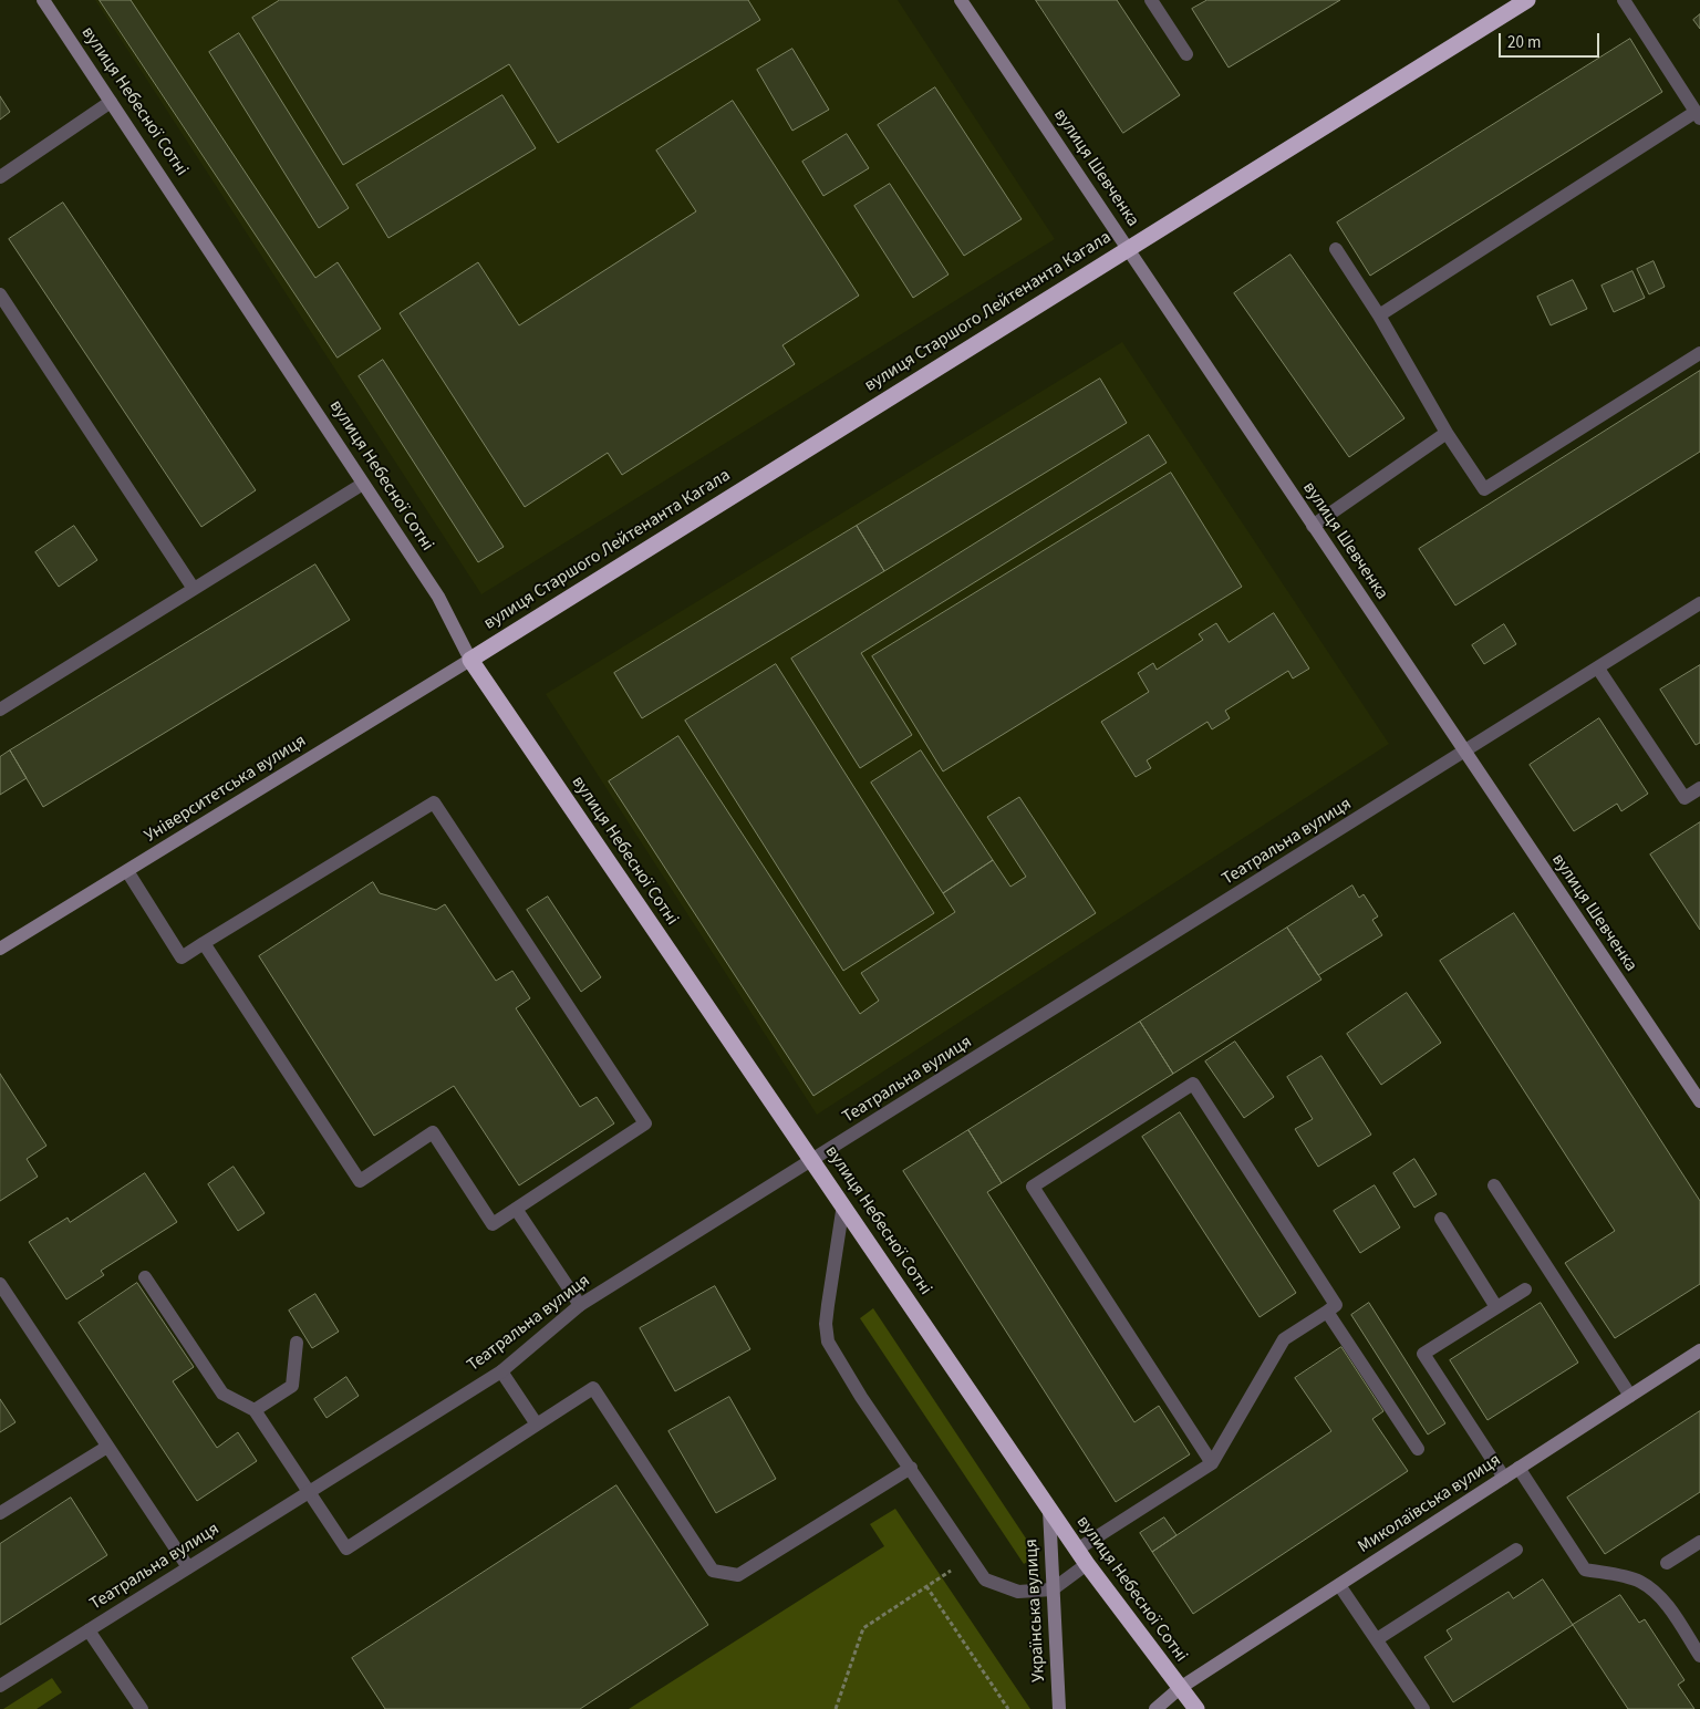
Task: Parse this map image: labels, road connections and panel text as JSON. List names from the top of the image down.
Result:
{
  "streets": {
    "highway": ["вулиця Небесної Сотні", "вулиця Старшого Лейтенанта Кагала"],
    "street": [
      "вулиця Шевченка",
      "Університетська вулиця",
      "Театральна вулиця",
      "Миколаївська вулиця",
      "Українська вулиця"
    ]
  },
  "crossings": [
    ["вулиця Небесної Сотні", "вулиця Старшого Лейтенанта Кагала"],
    ["вулиця Небесної Сотні", "Університетська вулиця"],
    ["вулиця Небесної Сотні", "Театральна вулиця"],
    ["вулиця Небесної Сотні", "Миколаївська вулиця"],
    ["вулиця Небесної Сотні", "Українська вулиця"],
    ["вулиця Шевченка", "вулиця Старшого Лейтенанта Кагала"],
    ["вулиця Шевченка", "Театральна вулиця"],
    ["вулиця Старшого Лейтенанта Кагала", "Університетська вулиця"]
  ],
  "scale_bar": "20 m"
}
